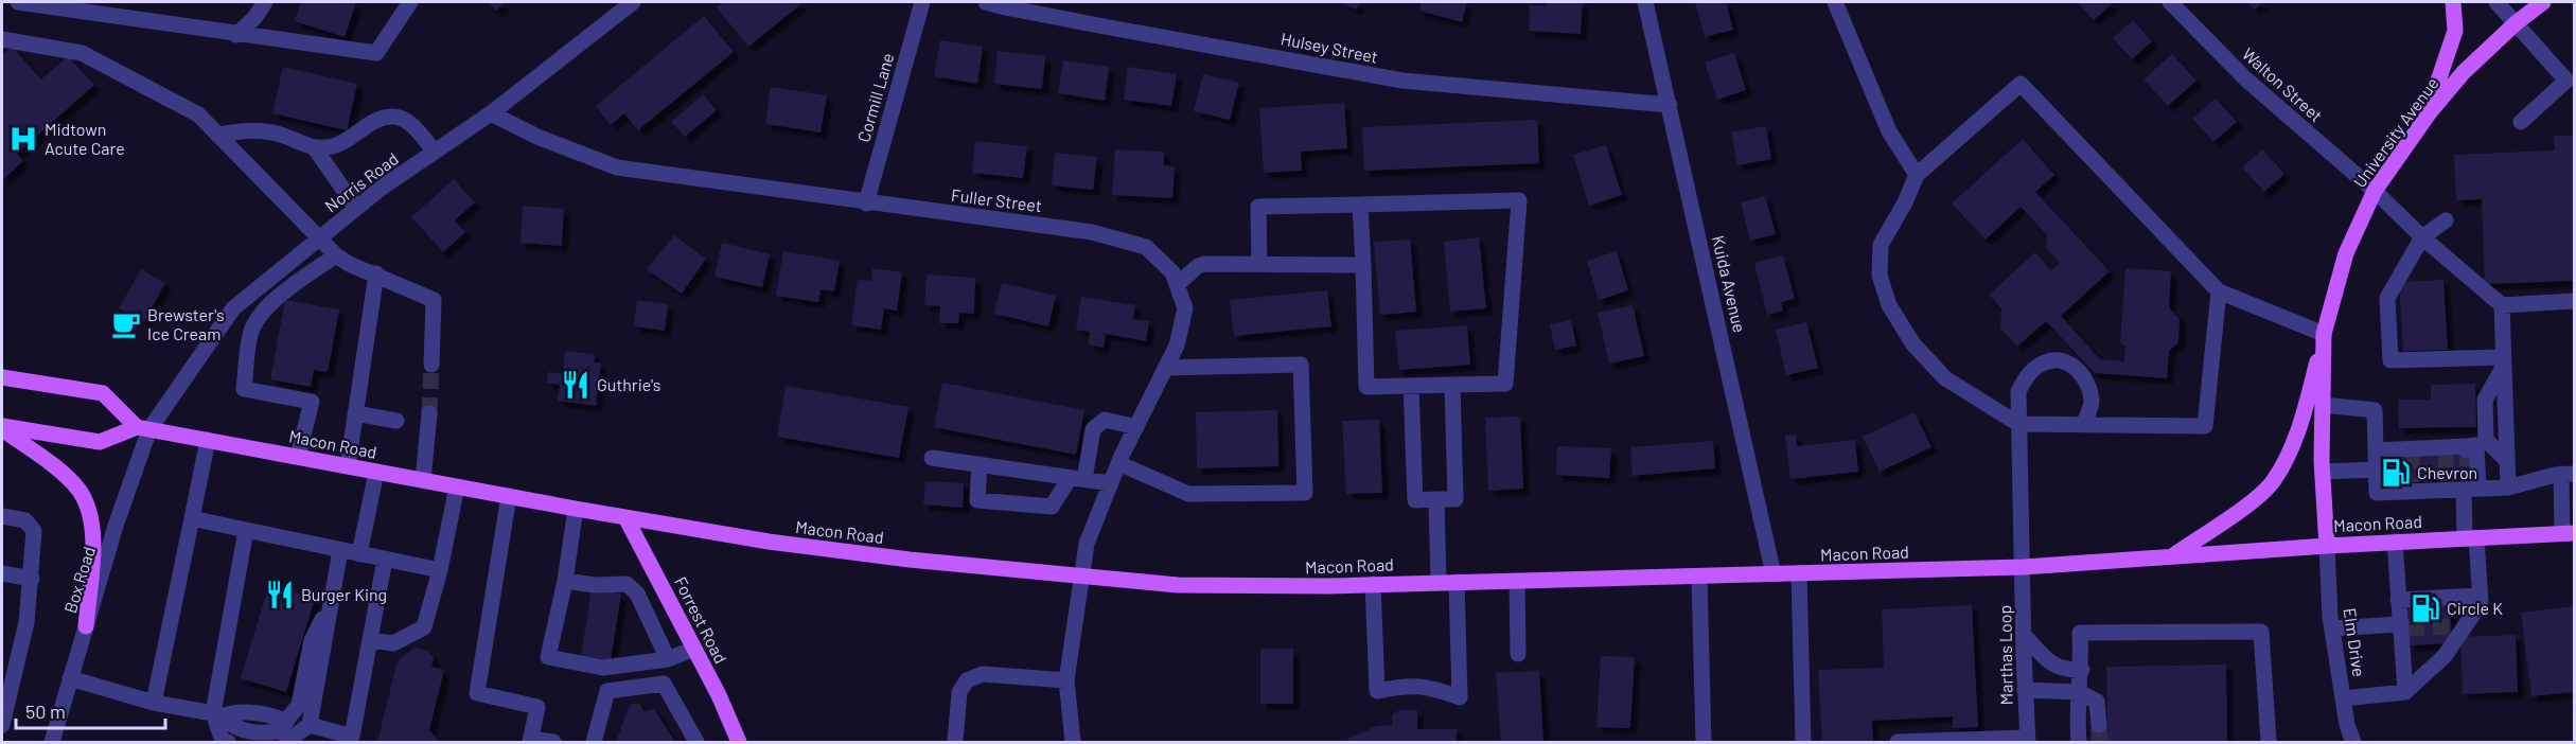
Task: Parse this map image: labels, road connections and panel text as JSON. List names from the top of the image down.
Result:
{
  "streets": {
    "main road": ["University Avenue", "Macon Road", "Forrest Road"],
    "street": [
      "Hulsey Street",
      "Walton Street",
      "Cormill Lane",
      "Norris Road",
      "Fuller Street",
      "Kuida Avenue",
      "Box Road",
      "Elm Drive",
      "Marthas Loop"
    ]
  },
  "crossings": [
    ["Hulsey Street", "Kuida Avenue"],
    ["Walton Street", "University Avenue"],
    ["Cormill Lane", "Fuller Street"],
    ["University Avenue", "Macon Road"],
    ["University Avenue", "Elm Drive"],
    ["Norris Road", "Fuller Street"],
    ["Norris Road", "Macon Road"],
    ["Norris Road", "Box Road"],
    ["Fuller Street", "Macon Road"],
    ["Kuida Avenue", "Macon Road"],
    ["Macon Road", "Box Road"],
    ["Macon Road", "Forrest Road"],
    ["Macon Road", "Elm Drive"],
    ["Macon Road", "Marthas Loop"]
  ],
  "places": {
    "hospital": ["Midtown Acute Care"],
    "cafe": ["Brewster's Ice Cream"],
    "restaurant": ["Guthrie's", "Burger King"],
    "fuel station": ["Chevron", "Circle K"]
  },
  "scale_bar": "50 m"
}
